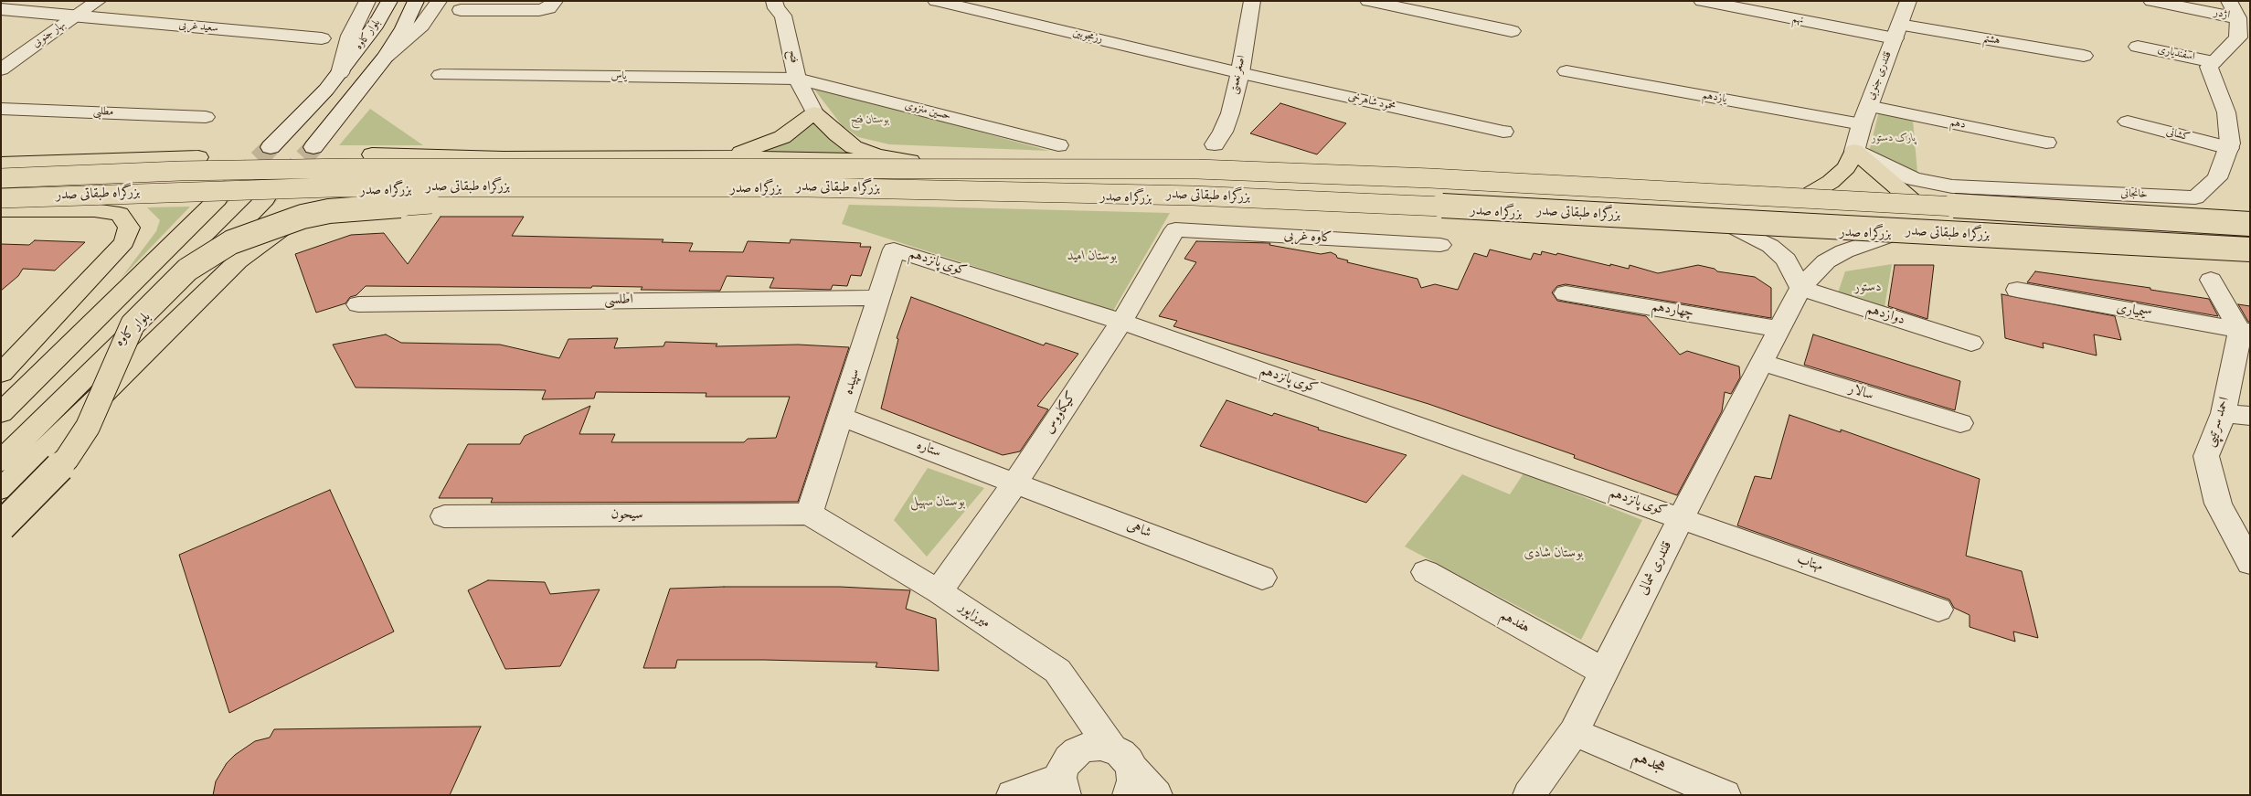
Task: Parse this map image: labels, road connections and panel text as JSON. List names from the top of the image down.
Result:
{
  "streets": {
    "main road": ["بلوار کاوه", "بزرگراه طبقاتی صدر", "بزرگراه صدر"],
    "street": [
      "اژدر",
      "نهم",
      "سعید غربی",
      "بهار جنوبی",
      "رزمجوبین",
      "هشتم",
      "اسفندیاری",
      "فتح",
      "اصغر نعمتی",
      "قلندری جنوبی",
      "یاس",
      "یازدهم",
      "محمود شاهرخی",
      "حسین منزوی",
      "مطلبی",
      "دهم",
      "کشانی",
      "خانجانی",
      "کاوه غربی",
      "کوی پانزدهم",
      "اطلسی",
      "چهاردهم",
      "سیمیاری",
      "دوازدهم",
      "سپیده",
      "سالار",
      "کیکاووس",
      "احمد سرتیپی",
      "ستاره",
      "سیحون",
      "شاهی",
      "مهتاب",
      "قلندری شمالی",
      "میرزاپور",
      "هفدهم",
      "هجدهم"
    ]
  },
  "crossings": [
    ["نهم", "هشتم"],
    ["نهم", "قلندری جنوبی"],
    ["سعید غربی", "بهار جنوبی"],
    ["رزمجوبین", "اصغر نعمتی"],
    ["رزمجوبین", "محمود شاهرخی"],
    ["هشتم", "قلندری جنوبی"],
    ["اسفندیاری", "خانجانی"],
    ["فتح", "یاس"],
    ["فتح", "حسین منزوی"],
    ["اصغر نعمتی", "محمود شاهرخی"],
    ["قلندری جنوبی", "یازدهم"],
    ["قلندری جنوبی", "دهم"],
    ["قلندری جنوبی", "خانجانی"],
    ["یاس", "حسین منزوی"],
    ["یازدهم", "دهم"],
    ["کشانی", "خانجانی"],
    ["بزرگراه طبقاتی صدر", "بزرگراه صدر"],
    ["بزرگراه صدر", "قلندری شمالی"],
    ["کاوه غربی", "کیکاووس"],
    ["کوی پانزدهم", "سپیده"],
    ["کوی پانزدهم", "کیکاووس"],
    ["کوی پانزدهم", "مهتاب"],
    ["کوی پانزدهم", "قلندری شمالی"],
    ["اطلسی", "سپیده"],
    ["چهاردهم", "قلندری شمالی"],
    ["سیمیاری", "احمد سرتیپی"],
    ["دوازدهم", "قلندری شمالی"],
    ["سپیده", "ستاره"],
    ["سپیده", "سیحون"],
    ["سپیده", "میرزاپور"],
    ["سالار", "قلندری شمالی"],
    ["کیکاووس", "ستاره"],
    ["کیکاووس", "شاهی"],
    ["کیکاووس", "میرزاپور"],
    ["ستاره", "شاهی"],
    ["سیحون", "میرزاپور"],
    ["مهتاب", "قلندری شمالی"],
    ["قلندری شمالی", "هفدهم"],
    ["قلندری شمالی", "هجدهم"]
  ],
  "parks": [
    "بوستان فتح",
    "پارک دستور",
    "بوستان امید",
    "دستور",
    "بوستان سهیل",
    "بوستان شادی"
  ]
}
